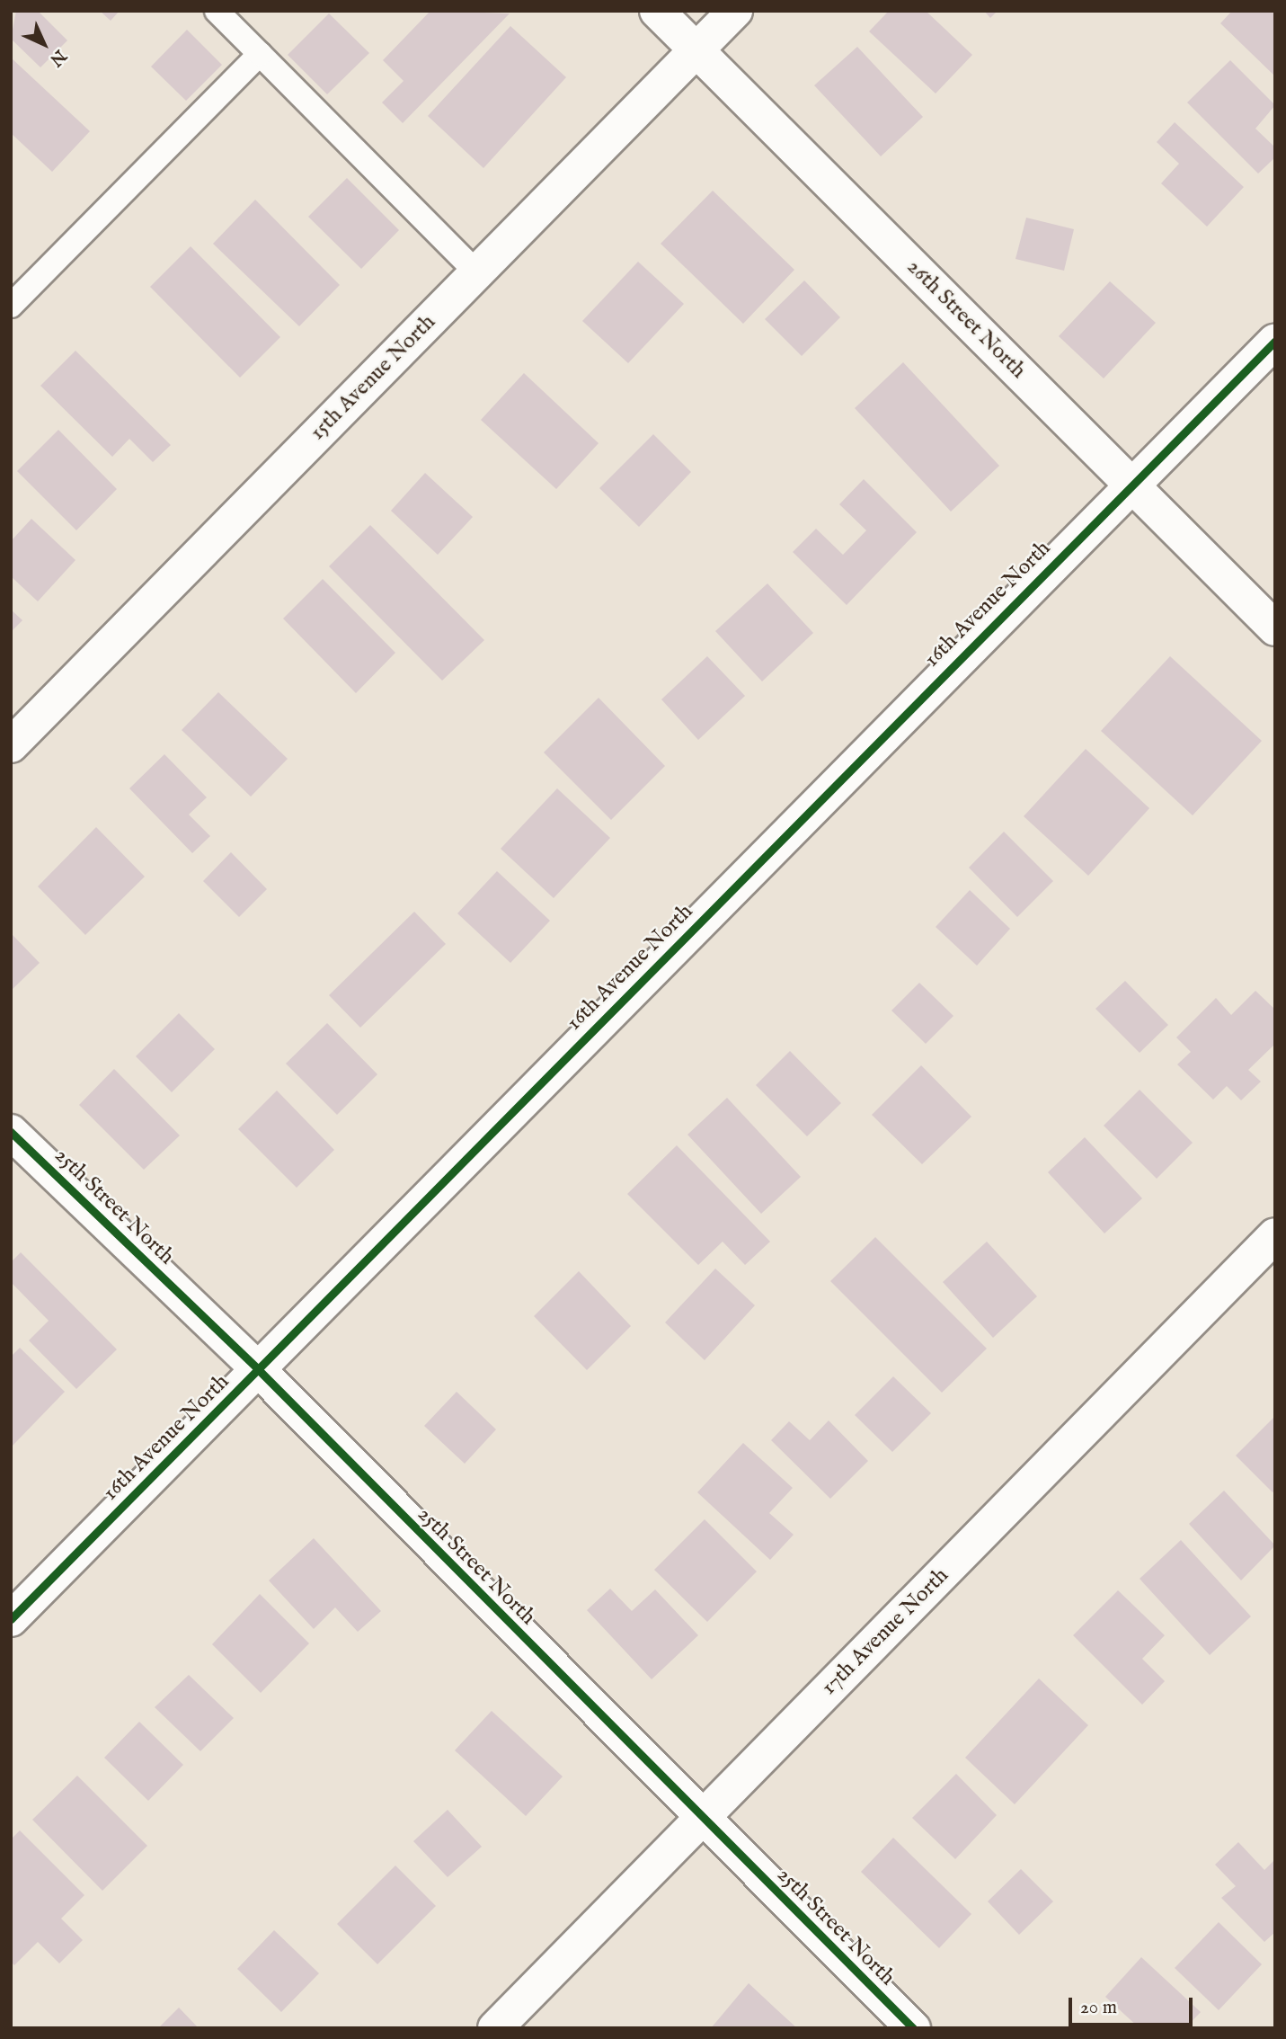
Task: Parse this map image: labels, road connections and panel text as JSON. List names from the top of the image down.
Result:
{
  "streets": {
    "street": [
      "26th Street North",
      "15th Avenue North",
      "16th Avenue North",
      "25th Street North",
      "17th Avenue North"
    ]
  },
  "crossings": [
    ["26th Street North", "15th Avenue North"],
    ["26th Street North", "16th Avenue North"],
    ["16th Avenue North", "25th Street North"],
    ["25th Street North", "17th Avenue North"]
  ],
  "scale_bar": "20 m",
  "north": "bottom right"
}
